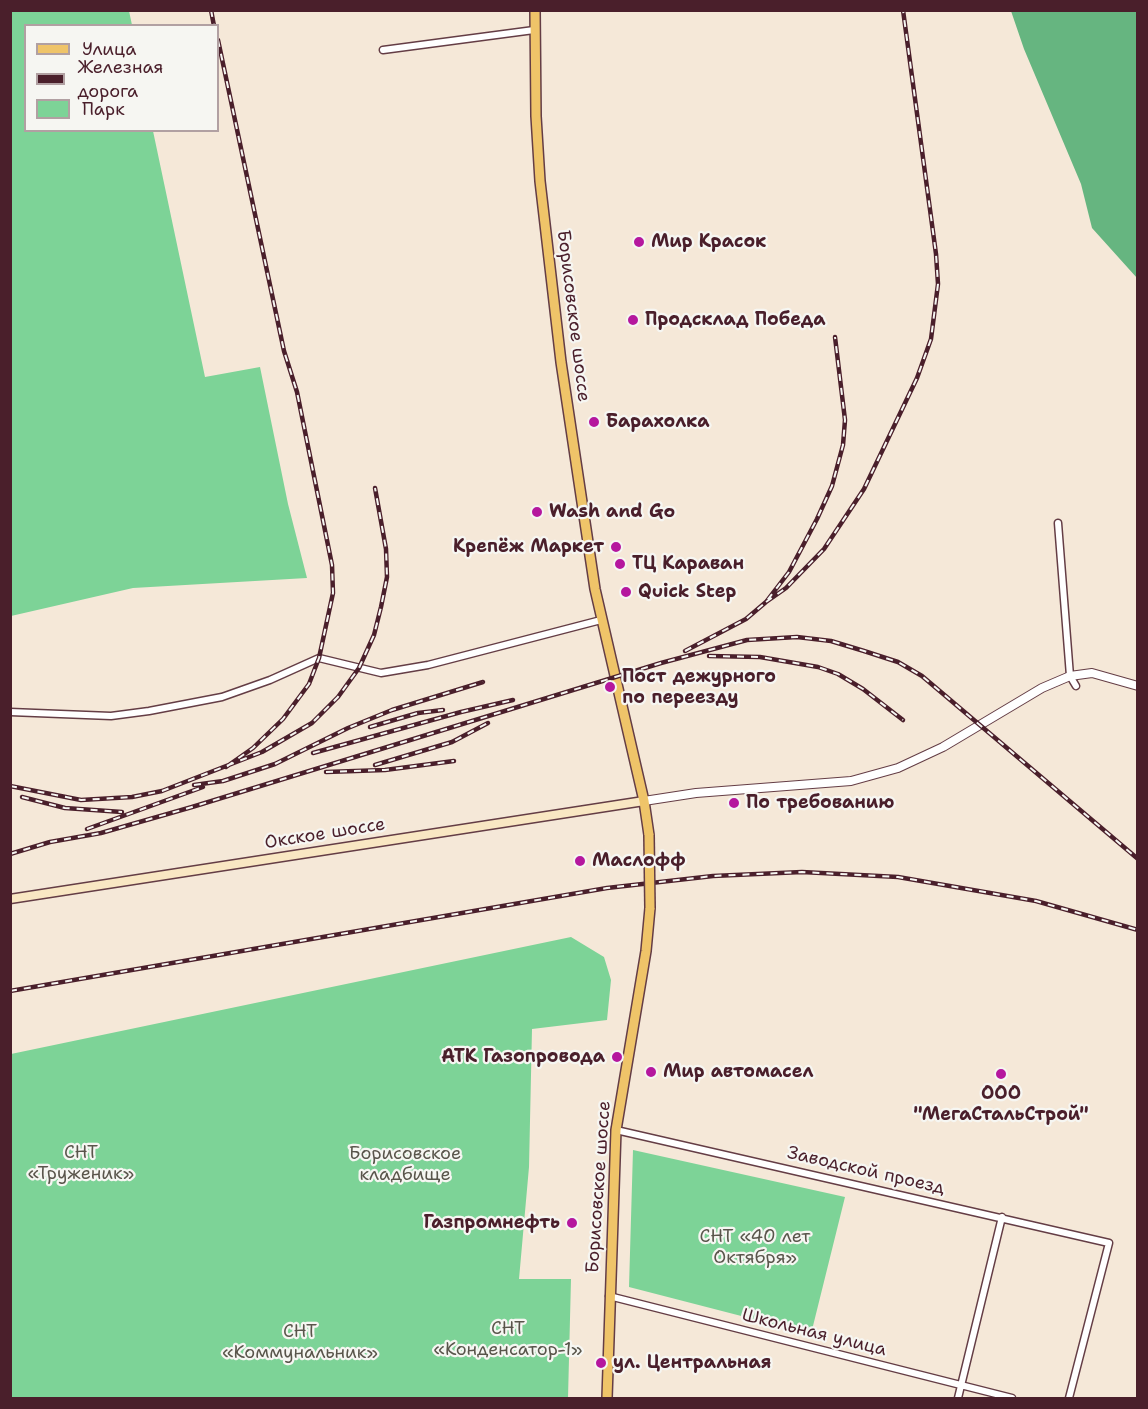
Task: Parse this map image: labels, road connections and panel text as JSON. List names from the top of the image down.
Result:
{
  "streets": {
    "main road": ["Борисовское шоссе", "Окское шоссе"],
    "street": ["Заводской проезд", "Школьная улица"]
  },
  "crossings": [
    ["Борисовское шоссе", "Окское шоссе"],
    ["Борисовское шоссе", "Заводской проезд"],
    ["Борисовское шоссе", "Школьная улица"]
  ],
  "parks": [
    "СНТ «Труженик»",
    "Борисовское кладбище",
    "СНТ «40 лет Октября»",
    "СНТ «Конденсатор-1»",
    "СНТ «Коммунальник»"
  ],
  "places": [
    "Мир Красок",
    "Продсклад Победа",
    "Барахолка",
    "Wash and Go",
    "Крепёж Маркет",
    "ТЦ Караван",
    "Quick Step",
    "Пост дежурного по переезду",
    "По требованию",
    "Маслофф",
    "АТК Газопровода",
    "Мир автомасел",
    "ООО \"МегаСтальСтрой\"",
    "Газпромнефть",
    "ул. Центральная"
  ],
  "legend": ["Улица", "Железная дорога", "Парк"]
}
